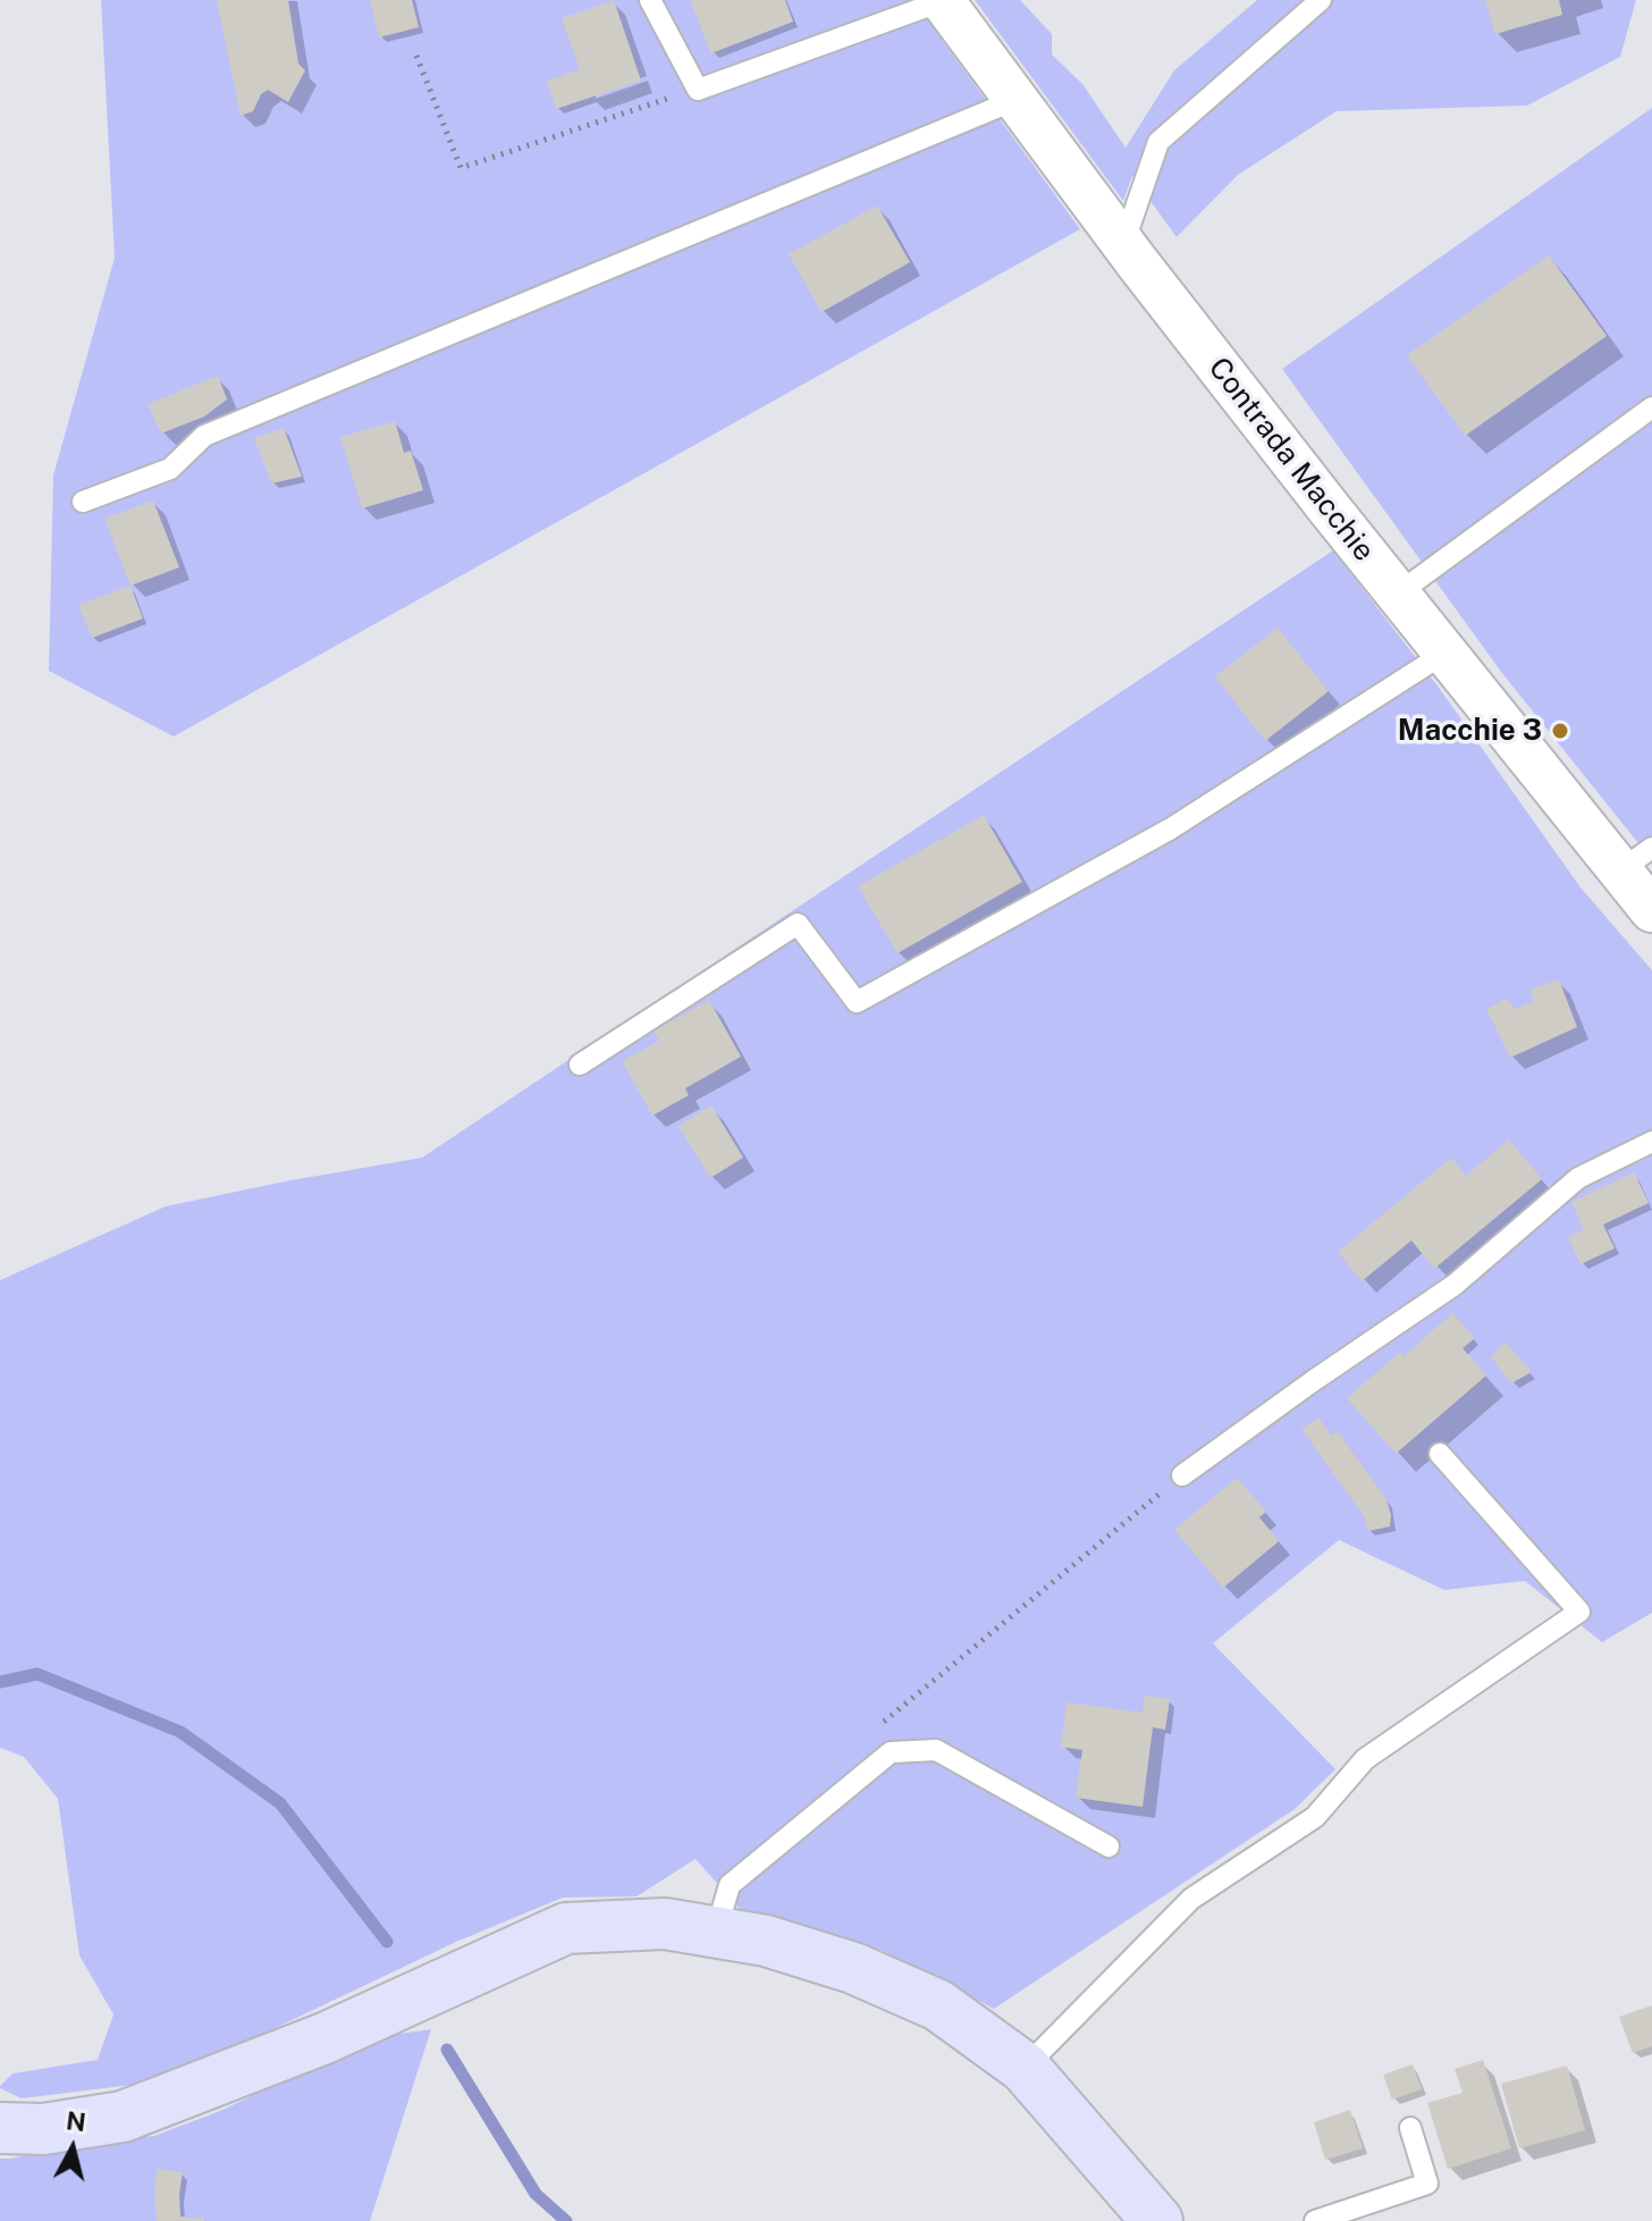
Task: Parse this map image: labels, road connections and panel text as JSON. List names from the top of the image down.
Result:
{
  "streets": {
    "street": ["Contrada Macchie"]
  },
  "places": ["Macchie 3"],
  "north": "top"
}
